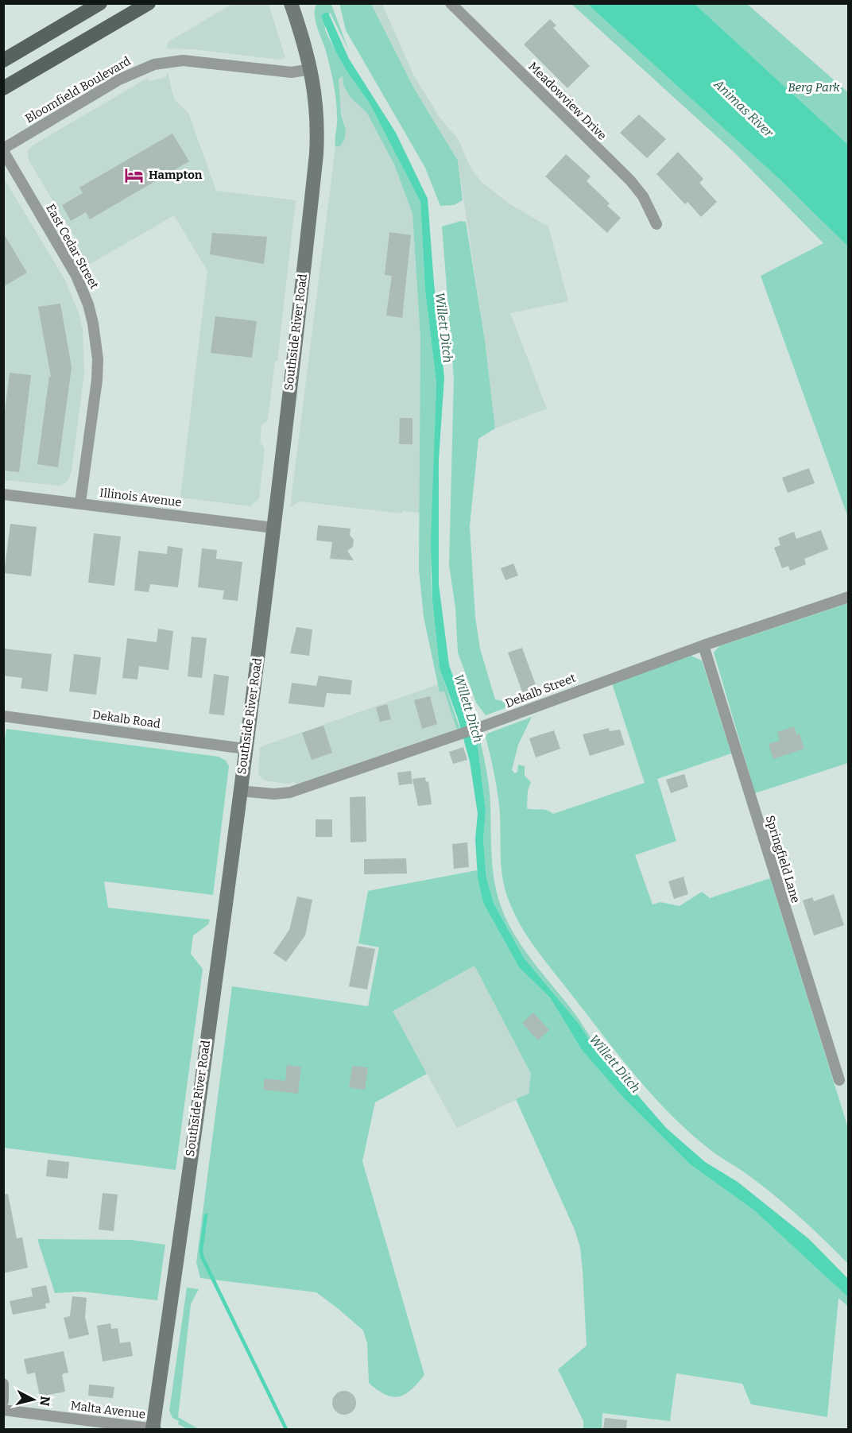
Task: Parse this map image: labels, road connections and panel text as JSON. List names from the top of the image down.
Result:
{
  "streets": {
    "main road": ["Southside River Road"],
    "street": [
      "Bloomfield Boulevard",
      "Meadowview Drive",
      "East Cedar Street",
      "Illinois Avenue",
      "Dekalb Street",
      "Dekalb Road",
      "Springfield Lane",
      "Malta Avenue"
    ]
  },
  "crossings": [
    ["Bloomfield Boulevard", "East Cedar Street"],
    ["Bloomfield Boulevard", "Southside River Road"],
    ["East Cedar Street", "Illinois Avenue"],
    ["Southside River Road", "Illinois Avenue"],
    ["Southside River Road", "Dekalb Street"],
    ["Southside River Road", "Dekalb Road"],
    ["Southside River Road", "Malta Avenue"],
    ["Dekalb Street", "Springfield Lane"]
  ],
  "water": ["Animas River", "Willett Ditch"],
  "parks": ["Berg Park"],
  "places": {
    "hotel": ["Hampton"]
  },
  "north": "right"
}
